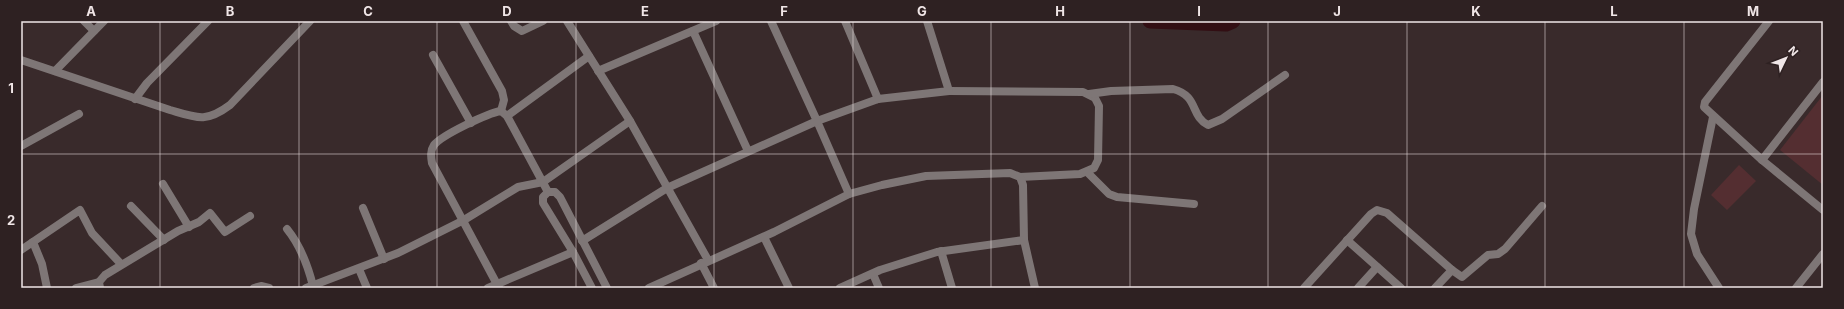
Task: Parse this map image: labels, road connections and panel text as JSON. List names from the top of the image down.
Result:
{
  "north": "top right",
  "grid": {
    "columns": [
      "A",
      "B",
      "C",
      "D",
      "E",
      "F",
      "G",
      "H",
      "I",
      "J",
      "K",
      "L",
      "M"
    ],
    "rows": ["1", "2"]
  }
}
